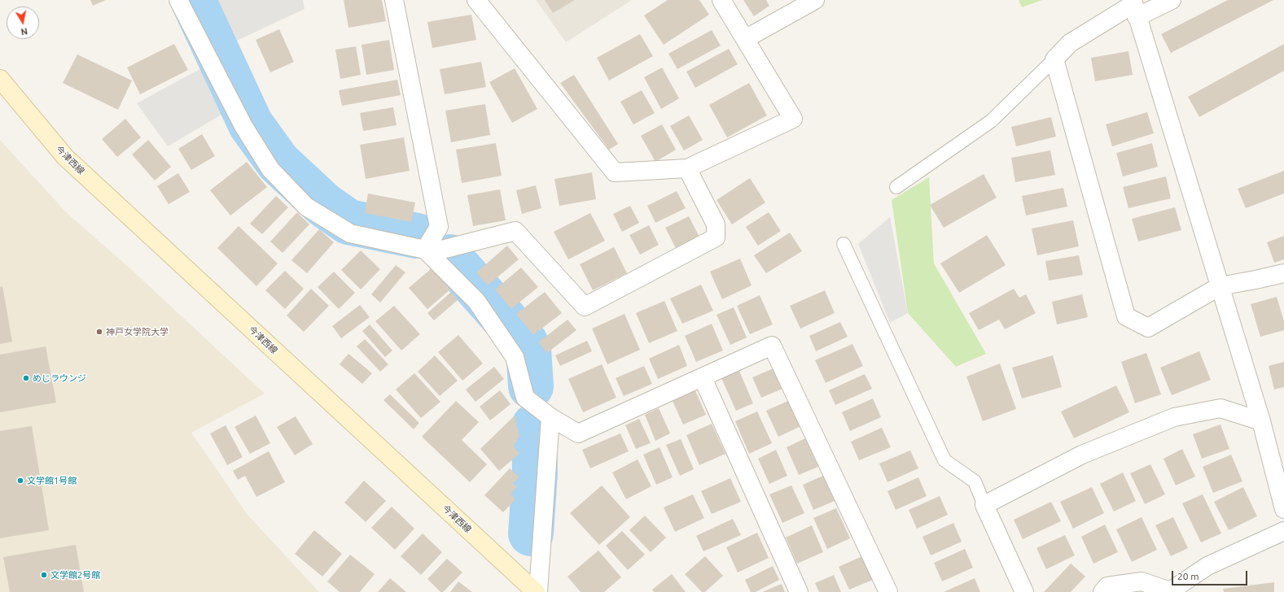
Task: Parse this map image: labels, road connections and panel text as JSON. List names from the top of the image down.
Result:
{
  "streets": {
    "street": ["今津西線"]
  },
  "places": [
    "神戸女学院大学",
    "めじラウンジ",
    "文学館1号館",
    "文学館2号館"
  ],
  "scale_bar": "20 m",
  "north": "bottom"
}
